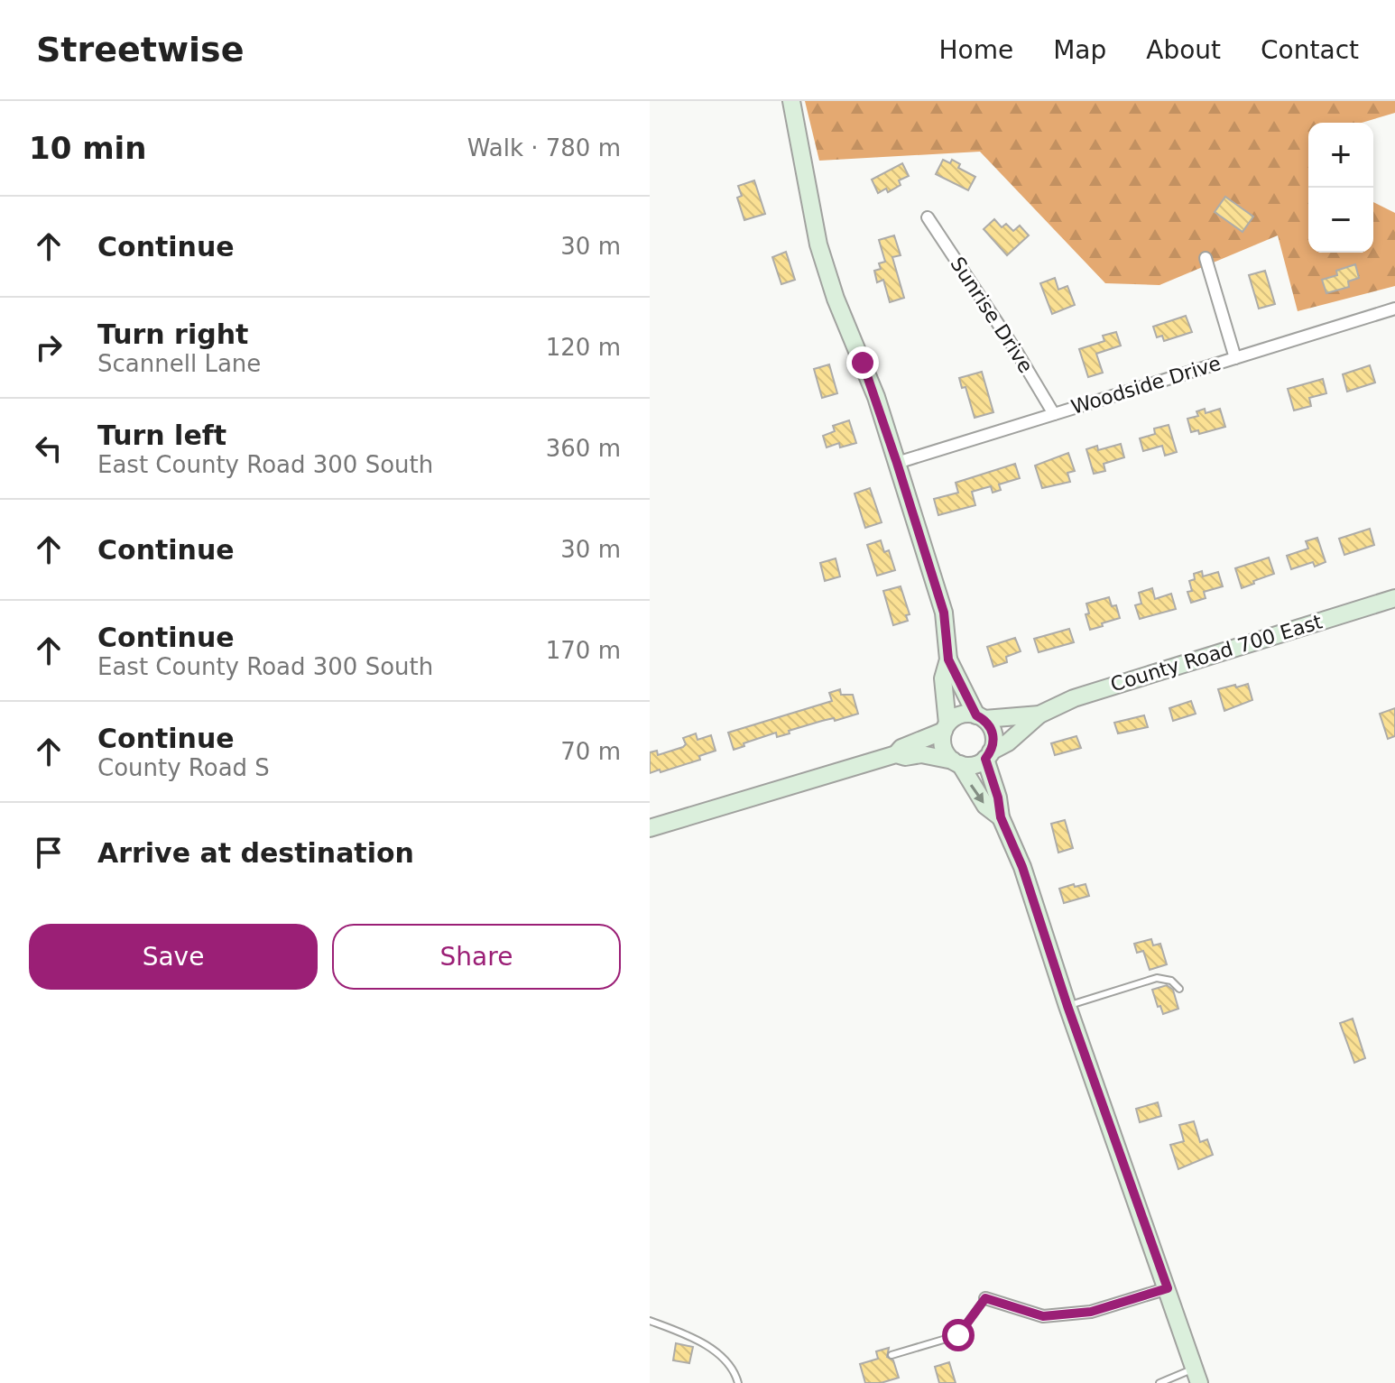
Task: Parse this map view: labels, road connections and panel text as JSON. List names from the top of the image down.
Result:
{
  "streets": {
    "street": ["Sunrise Drive", "Woodside Drive", "County Road 700 East"]
  },
  "crossings": [
    ["Sunrise Drive", "Woodside Drive"]
  ],
  "page": {
    "header": "Streetwise",
    "nav": [
      "Home",
      "Map",
      "About",
      "Contact"
    ],
    "heading": ["10 min", "Walk · 780 m"],
    "map_buttons": ["+", "−"],
    "list": [
      ["Continue", "30 m"],
      ["Turn right", "Scannell Lane", "120 m"],
      ["Turn left", "East County Road 300 South", "360 m"],
      ["Continue", "30 m"],
      ["Continue", "East County Road 300 South", "170 m"],
      ["Continue", "County Road S", "70 m"],
      "Arrive at destination"
    ],
    "buttons": ["Save", "Share"]
  }
}
